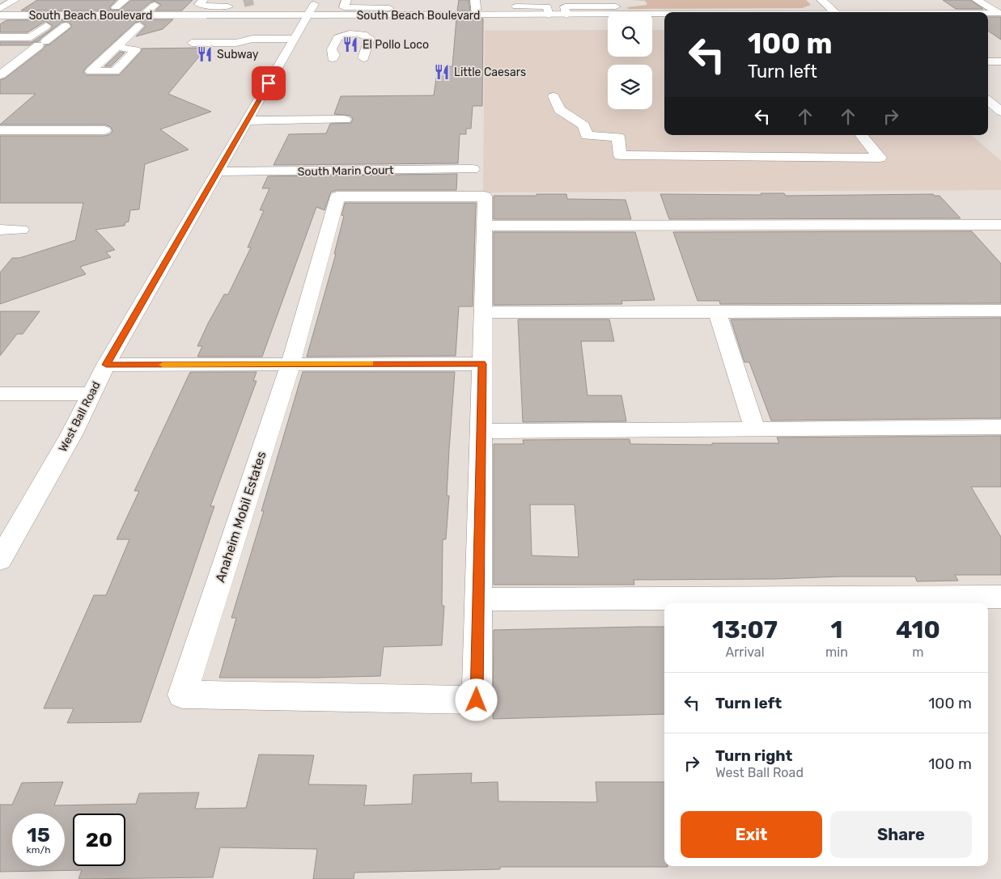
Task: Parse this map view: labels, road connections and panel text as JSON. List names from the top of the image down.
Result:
{
  "streets": {
    "main road": [
      "South Beach Boulevard",
      "South Marin Court",
      "West Ball Road",
      "Anaheim Mobil Estates"
    ]
  },
  "crossings": [
    ["South Beach Boulevard", "West Ball Road"],
    ["South Marin Court", "West Ball Road"]
  ],
  "places": {
    "restaurant": ["El Pollo Loco", "Subway", "Little Caesars"]
  },
  "page": {
    "turn": ["100 m", "Turn left"],
    "eta": [
      "13:07",
      "Arrival",
      "1",
      "min",
      "410",
      "m"
    ],
    "list": [
      {
        "name": "Turn left",
        "value": "100 m"
      },
      {
        "name": "Turn right",
        "note": "West Ball Road",
        "value": "100 m"
      }
    ],
    "buttons": ["Exit", "Share"],
    "speed": "15 km/h",
    "limit": "20"
  }
}
